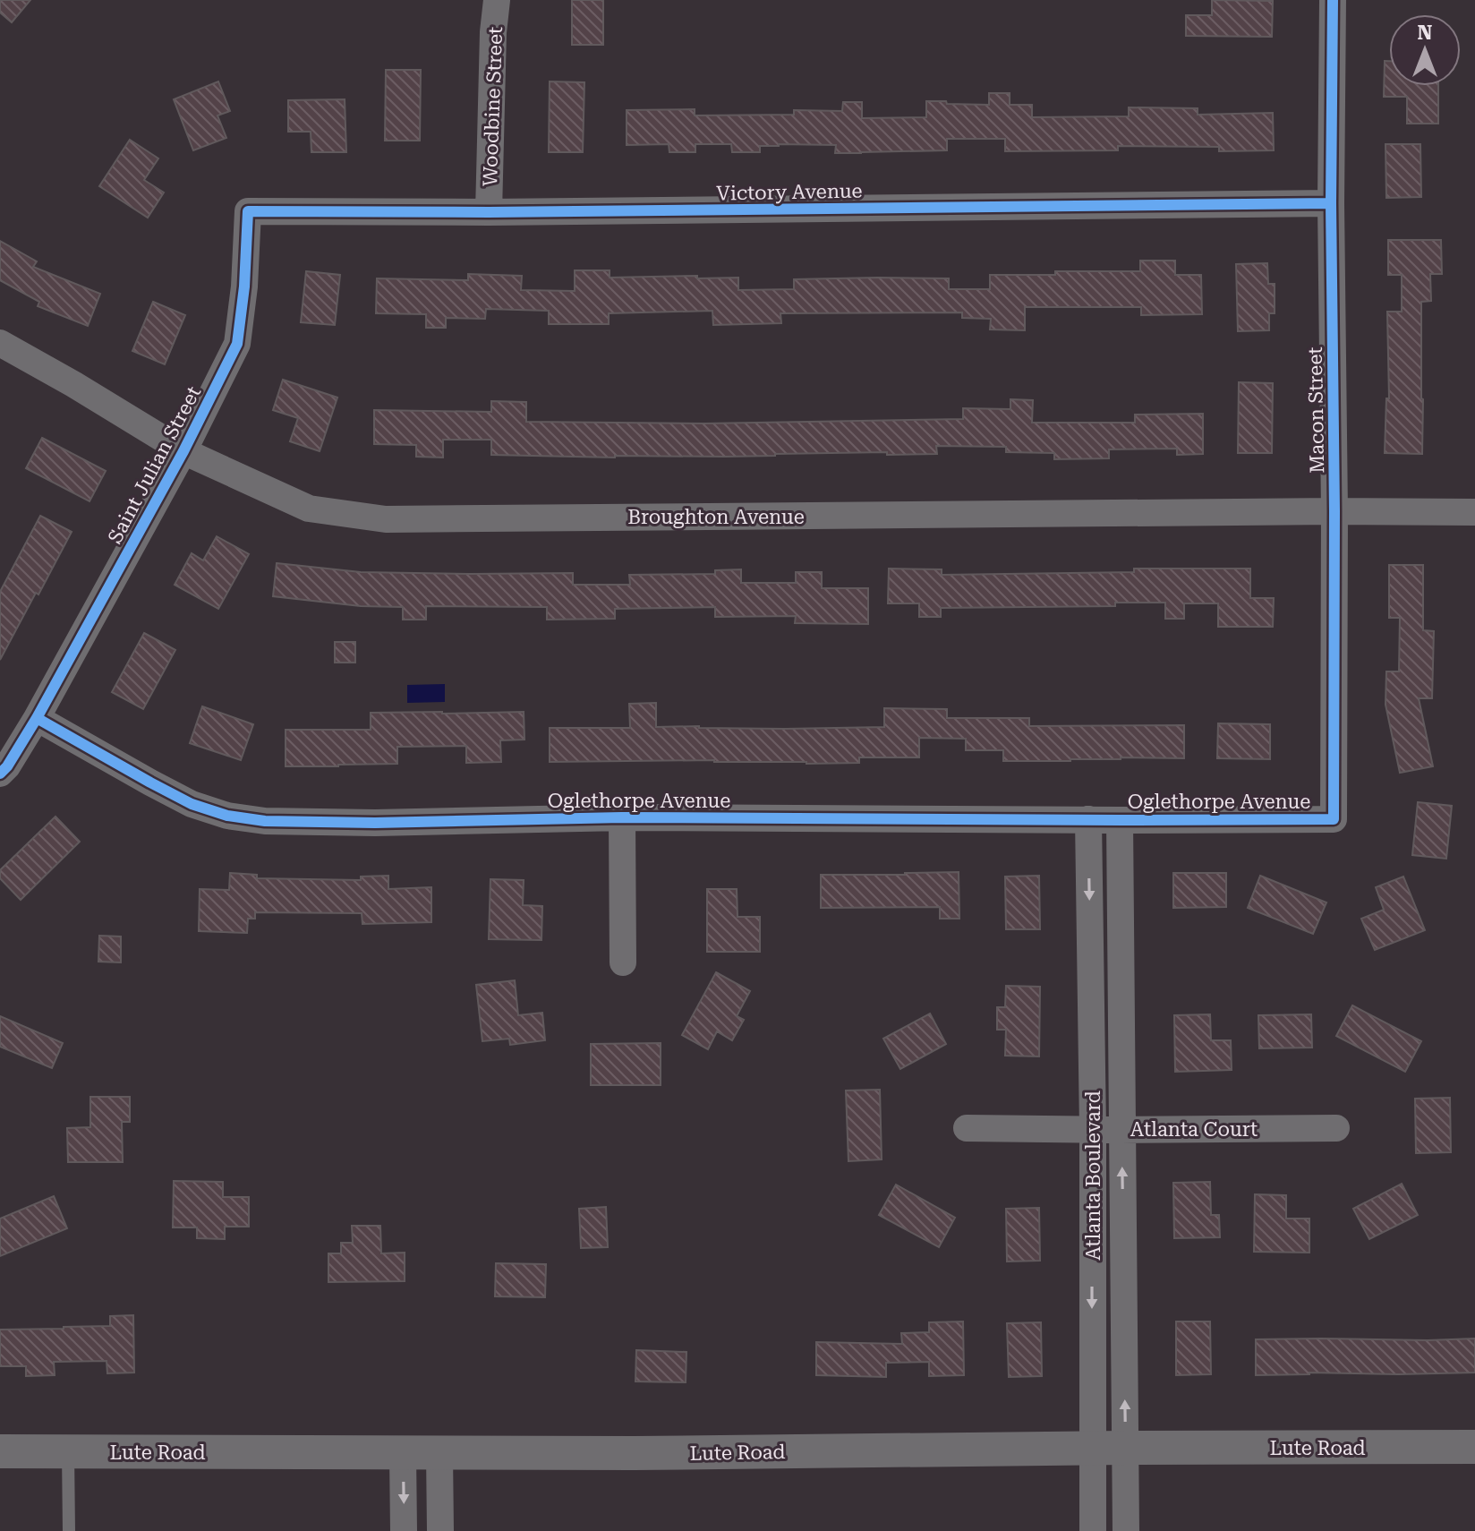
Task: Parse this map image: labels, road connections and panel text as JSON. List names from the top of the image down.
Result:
{
  "streets": {
    "street": [
      "Woodbine Street",
      "Victory Avenue",
      "Macon Street",
      "Saint Julian Street",
      "Broughton Avenue",
      "Oglethorpe Avenue",
      "Atlanta Court",
      "Atlanta Boulevard",
      "Lute Road"
    ]
  },
  "crossings": [
    ["Woodbine Street", "Victory Avenue"],
    ["Victory Avenue", "Macon Street"],
    ["Victory Avenue", "Saint Julian Street"],
    ["Macon Street", "Broughton Avenue"],
    ["Macon Street", "Oglethorpe Avenue"],
    ["Saint Julian Street", "Broughton Avenue"],
    ["Saint Julian Street", "Oglethorpe Avenue"],
    ["Oglethorpe Avenue", "Atlanta Boulevard"],
    ["Atlanta Court", "Atlanta Boulevard"],
    ["Atlanta Boulevard", "Lute Road"]
  ],
  "north": "top"
}
